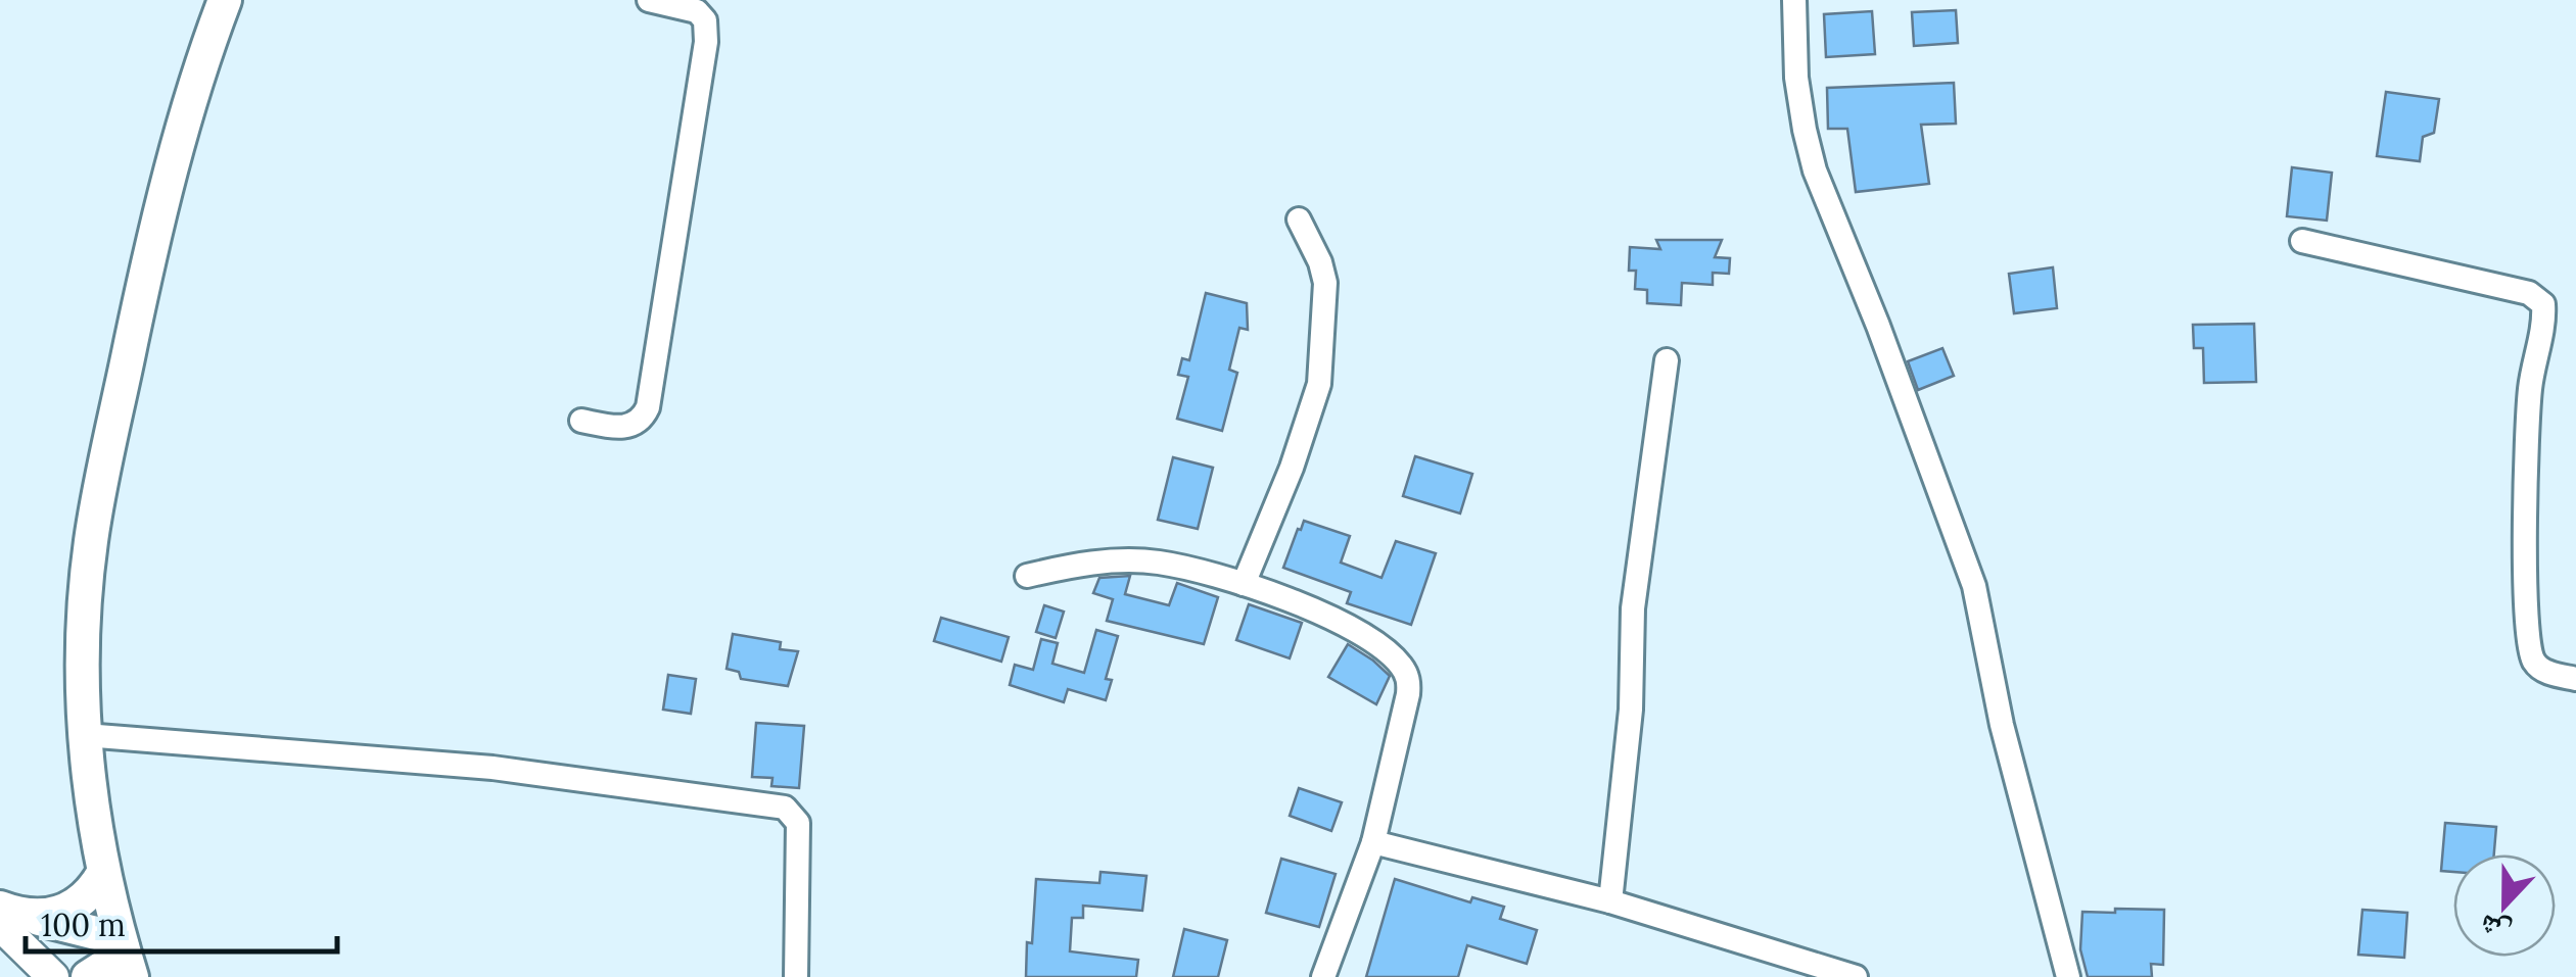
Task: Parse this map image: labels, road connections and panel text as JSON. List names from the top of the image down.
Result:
{
  "scale_bar": "100 m",
  "north": "bottom"
}
